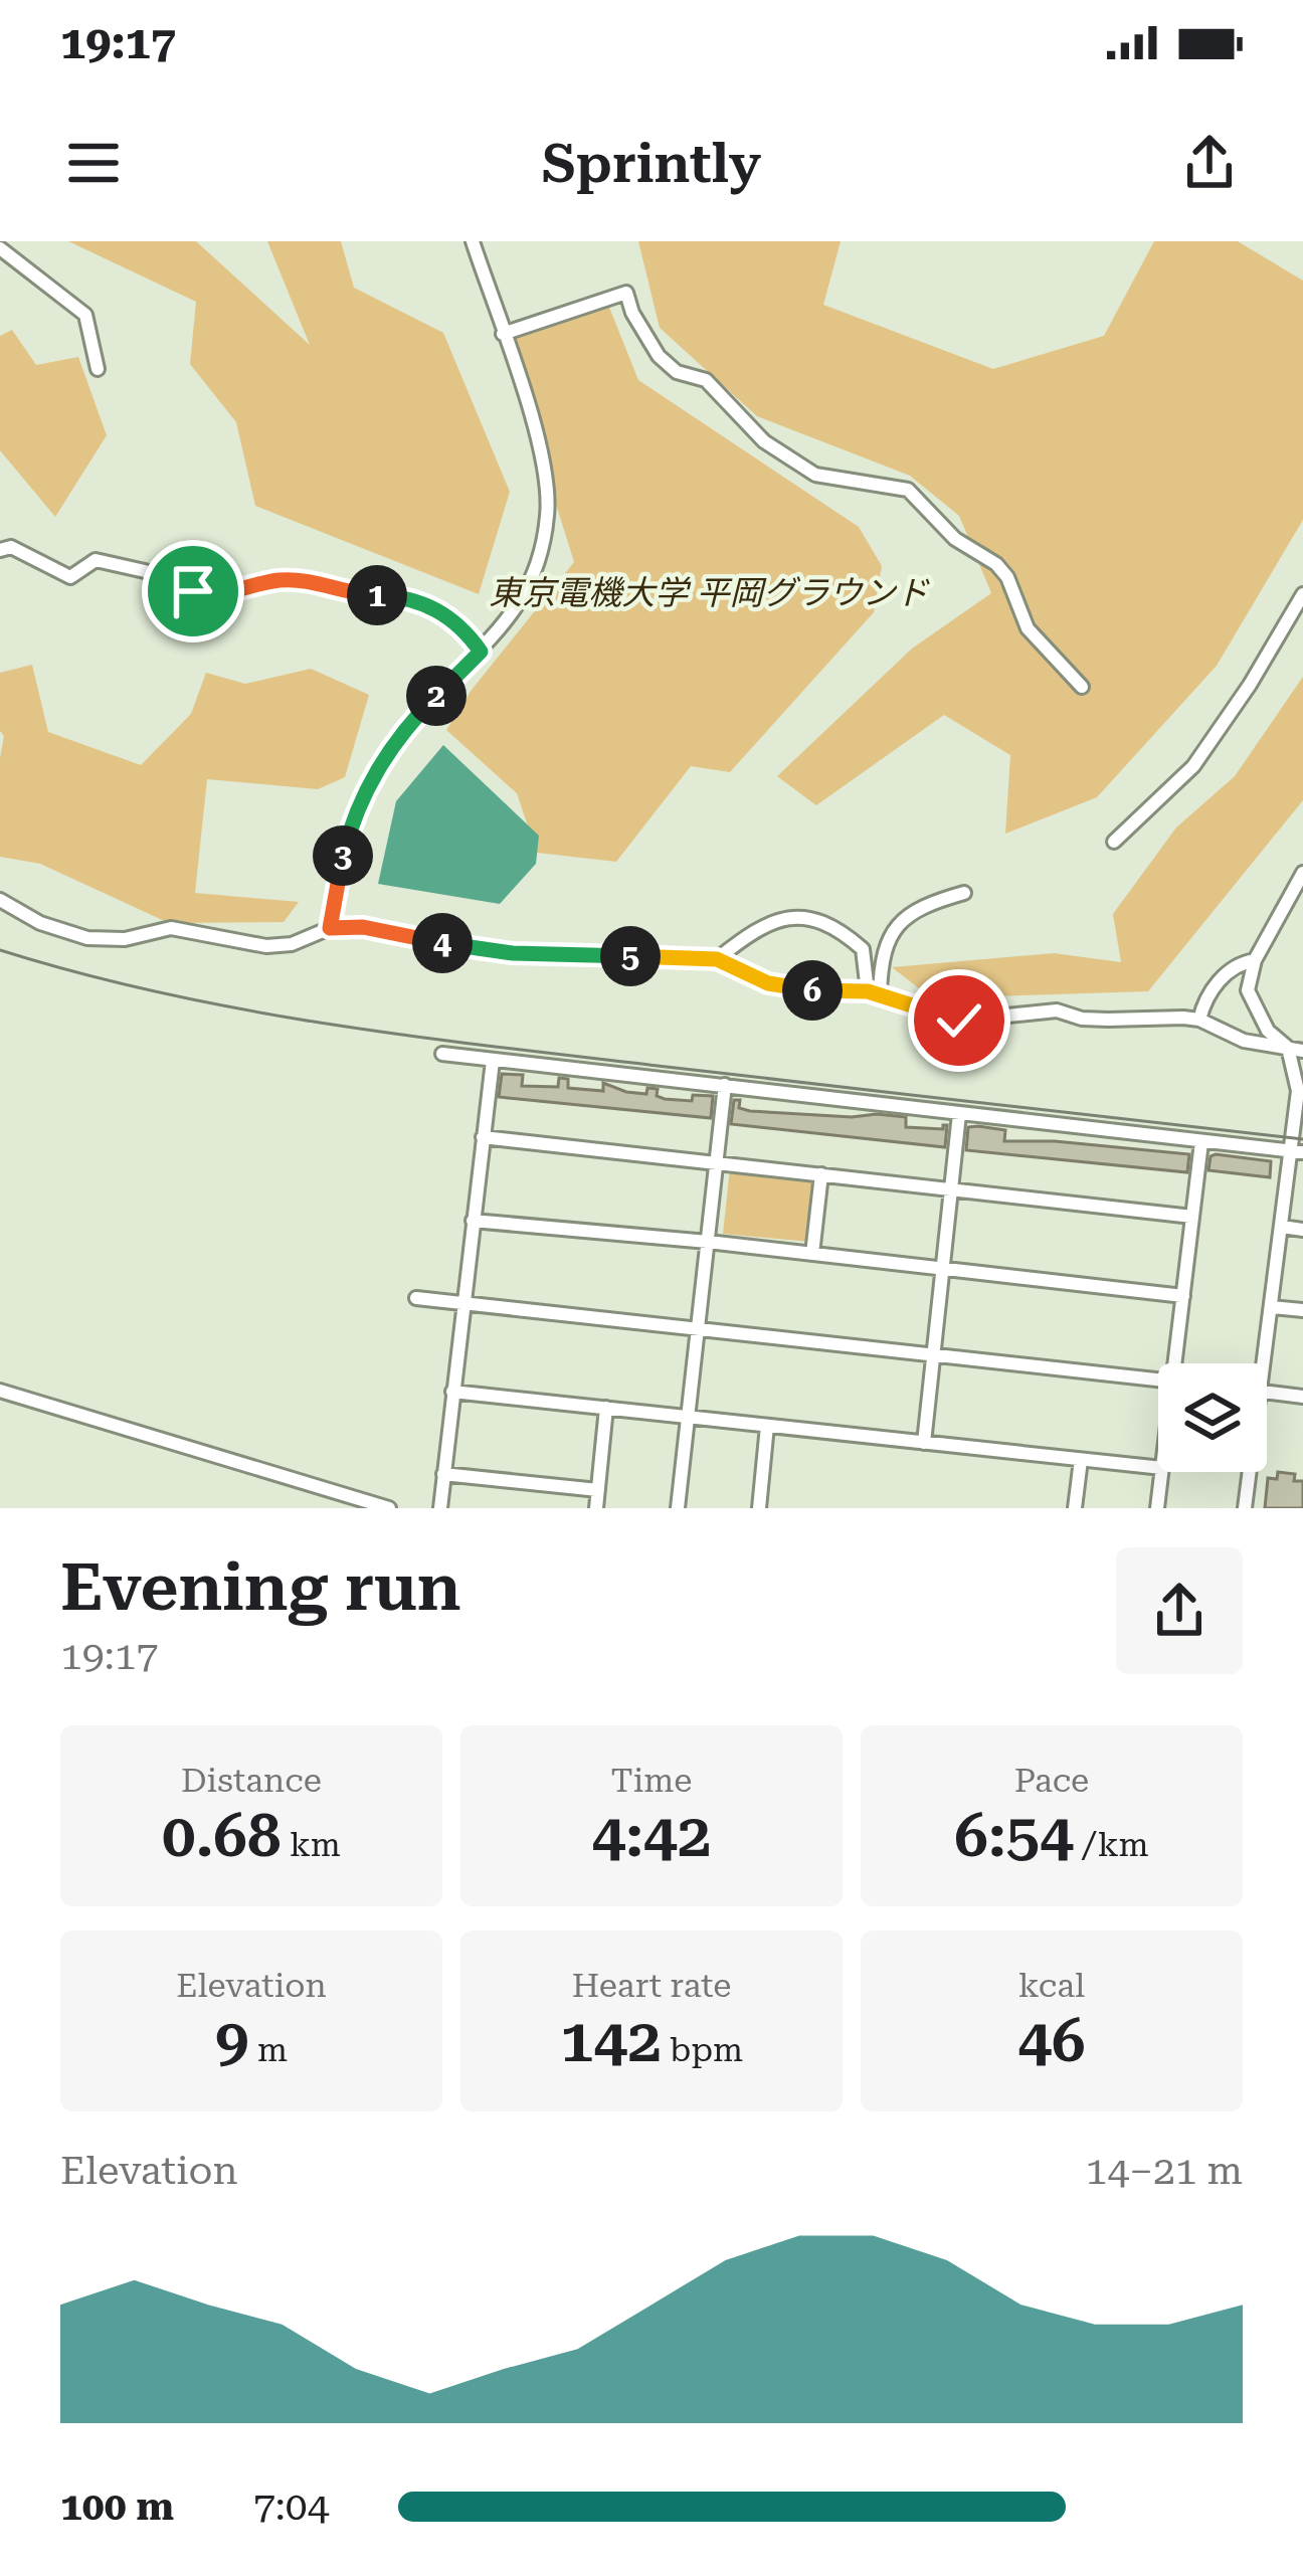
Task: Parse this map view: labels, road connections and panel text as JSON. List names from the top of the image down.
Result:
{
  "parks": ["東京電機大学 平岡グラウンド"],
  "page": {
    "status": "19:17",
    "header": "Sprintly",
    "pins": [
      "1",
      "2",
      "3",
      "4",
      "5",
      "6"
    ],
    "heading": ["Evening run", "19:17"],
    "stats": [
      ["Distance", "0.68 km"],
      ["Time", "4:42"],
      ["Pace", "6:54 /km"],
      ["Elevation", "9 m"],
      ["Heart rate", "142 bpm"],
      ["kcal", "46"]
    ],
    "chart": ["Elevation", "14–21 m"],
    "list": [
      {
        "name": "100 m",
        "note": "7:04"
      }
    ]
  }
}
